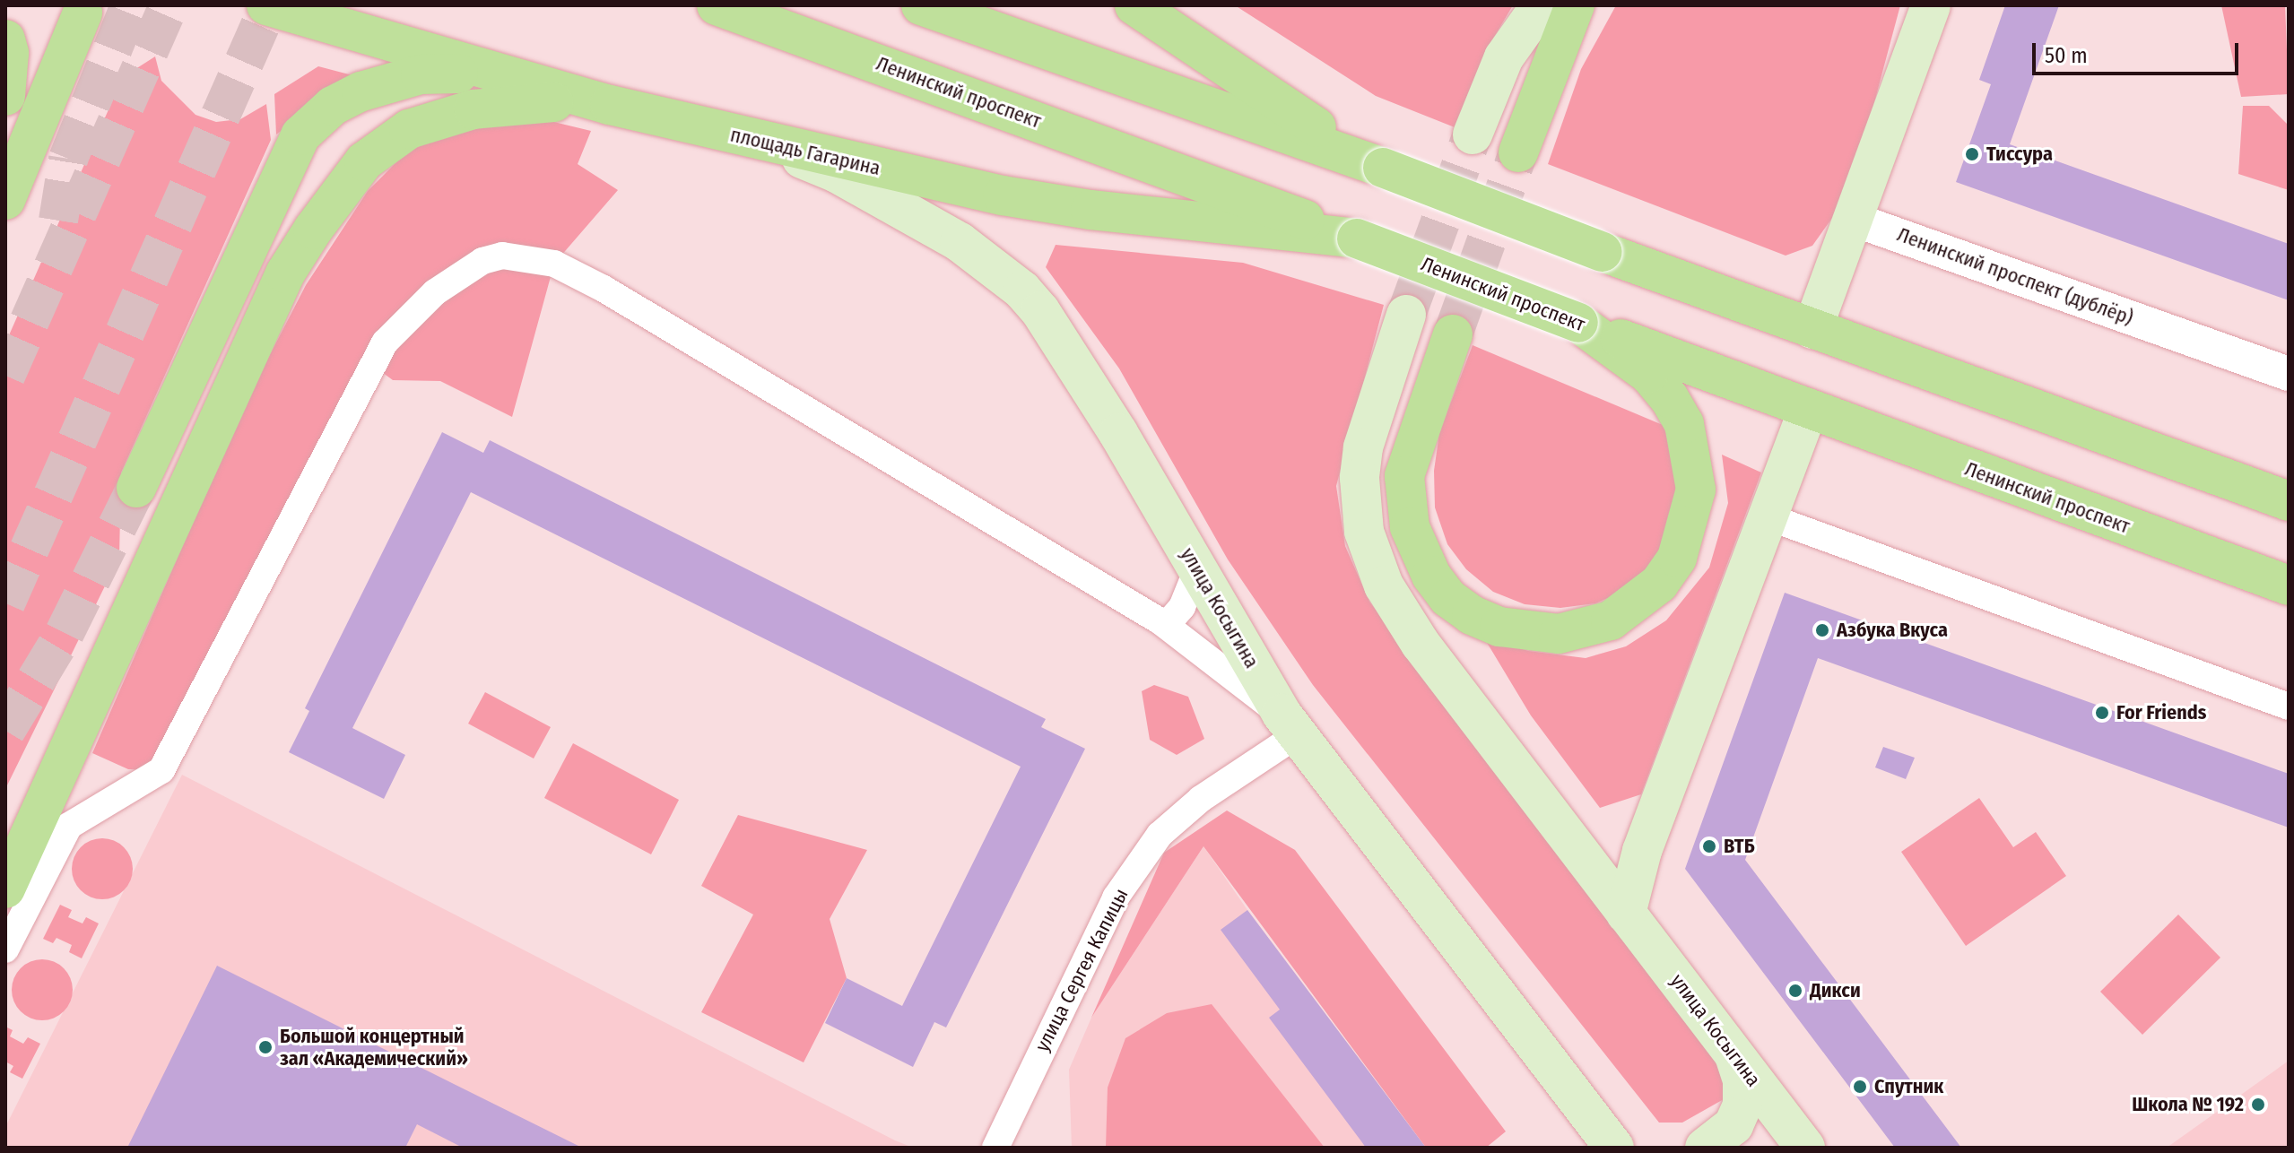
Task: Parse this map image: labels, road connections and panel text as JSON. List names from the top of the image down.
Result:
{
  "streets": {
    "main road": ["Ленинский проспект", "площадь Гагарина", "улица Косыгина"],
    "street": ["Ленинский проспект (дублёр)", "улица Сергея Капицы"]
  },
  "crossings": [
    ["Ленинский проспект", "площадь Гагарина"],
    ["площадь Гагарина", "улица Косыгина"],
    ["улица Косыгина", "улица Сергея Капицы"]
  ],
  "places": [
    "Тиссура",
    "Азбука Вкуса",
    "For Friends",
    "ВТБ",
    "Дикси",
    "Большой концертный зал «Академический»",
    "Спутник",
    "Школа № 192"
  ],
  "scale_bar": "50 m"
}
